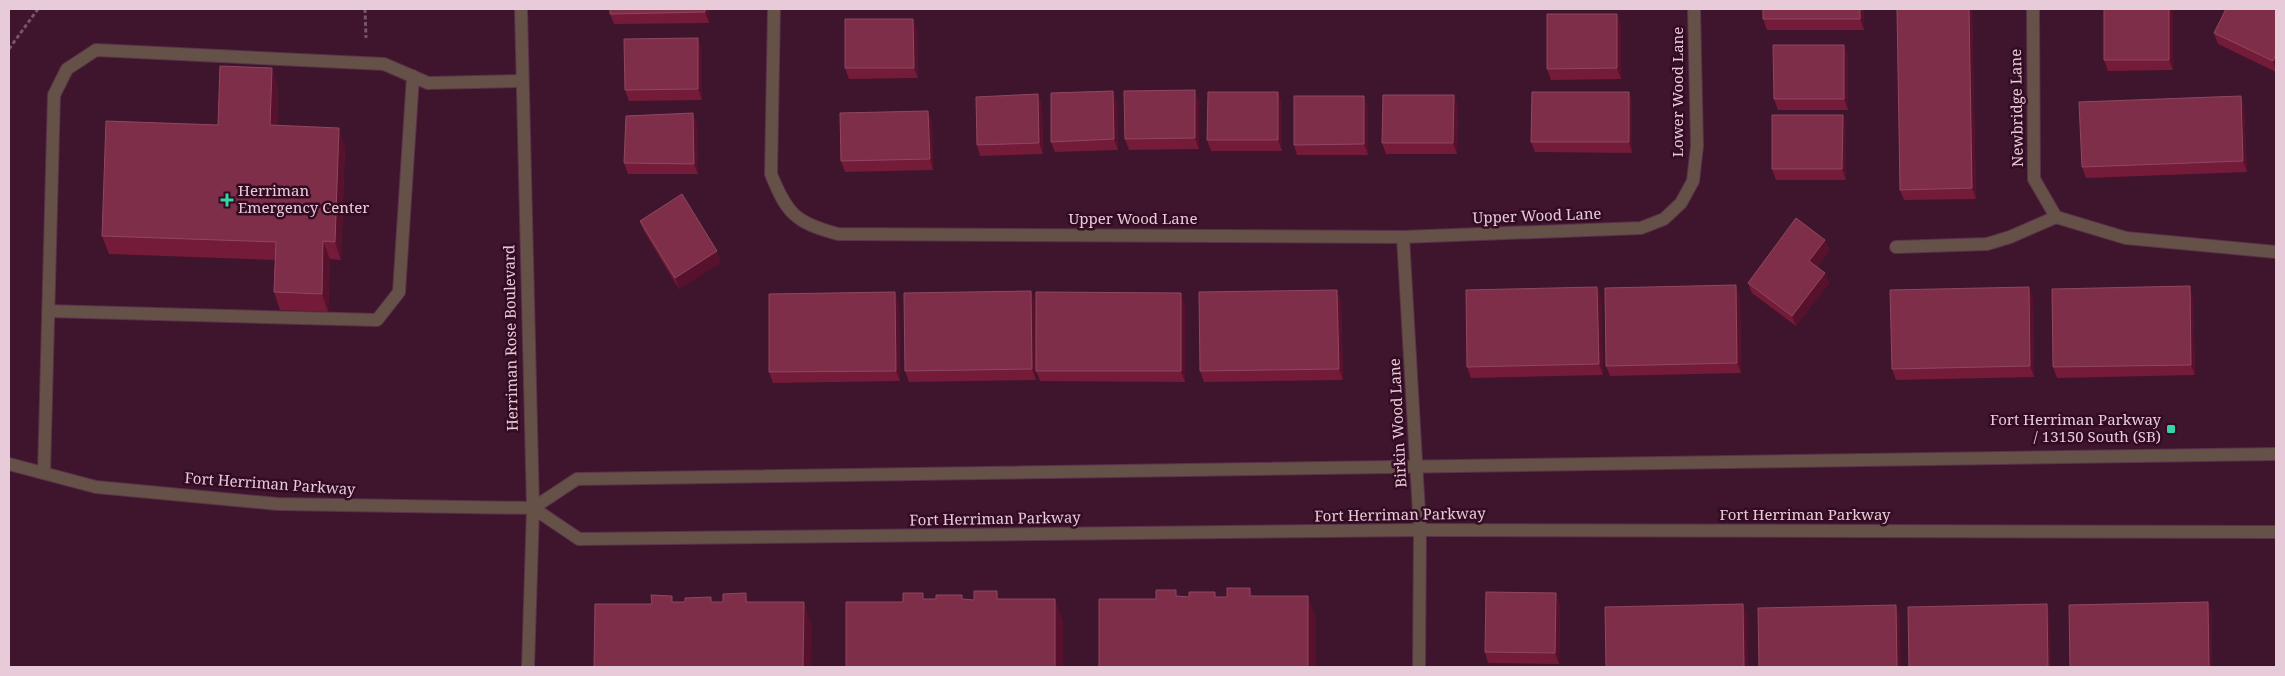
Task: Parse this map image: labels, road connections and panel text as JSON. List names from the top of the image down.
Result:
{
  "streets": {
    "street": [
      "Lower Wood Lane",
      "Newbridge Lane",
      "Upper Wood Lane",
      "Herriman Rose Boulevard",
      "Birkin Wood Lane",
      "Fort Herriman Parkway"
    ]
  },
  "crossings": [
    ["Lower Wood Lane", "Upper Wood Lane"],
    ["Upper Wood Lane", "Birkin Wood Lane"],
    ["Herriman Rose Boulevard", "Fort Herriman Parkway"],
    ["Birkin Wood Lane", "Fort Herriman Parkway"]
  ],
  "places": {
    "health": ["Herriman Emergency Center"],
    "transit": ["Fort Herriman Parkway / 13150 South (SB)"]
  }
}
